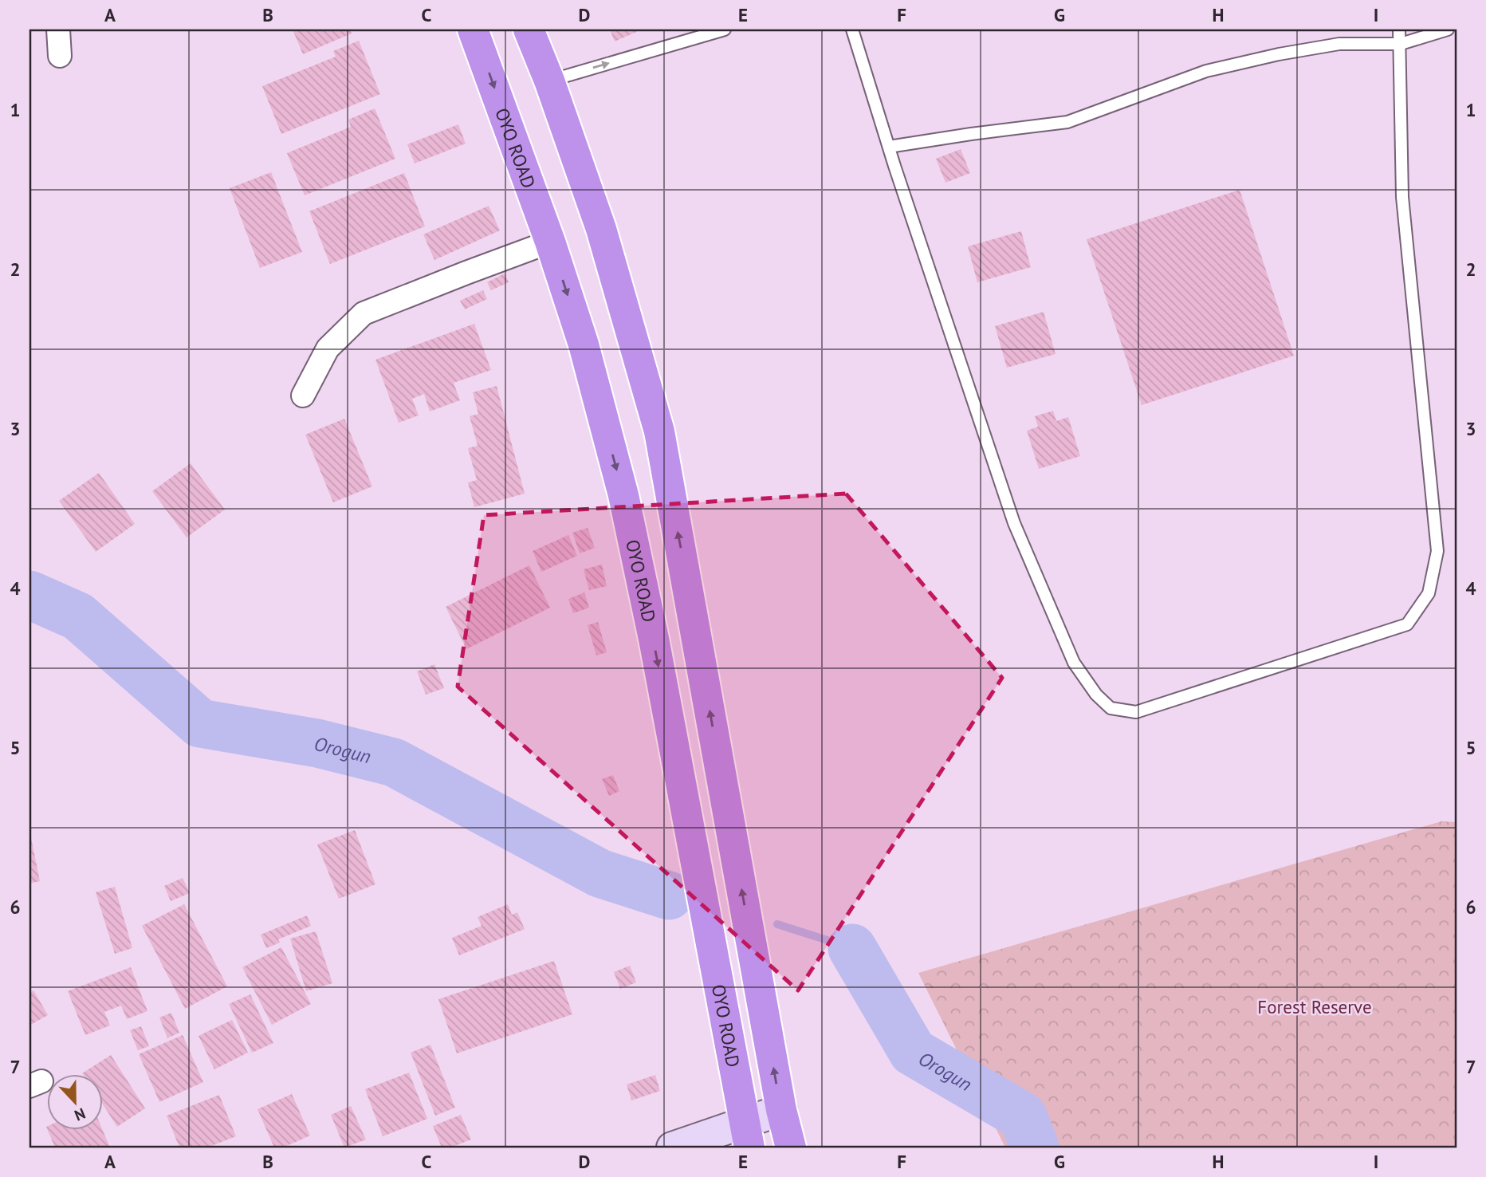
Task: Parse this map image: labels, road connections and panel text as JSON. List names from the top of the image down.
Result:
{
  "streets": {
    "highway": ["OYO ROAD"]
  },
  "water": ["Orogun"],
  "parks": ["Forest Reserve"],
  "north": "bottom",
  "grid": {
    "columns": [
      "A",
      "B",
      "C",
      "D",
      "E",
      "F",
      "G",
      "H",
      "I"
    ],
    "rows": [
      "1",
      "2",
      "3",
      "4",
      "5",
      "6",
      "7"
    ]
  }
}
